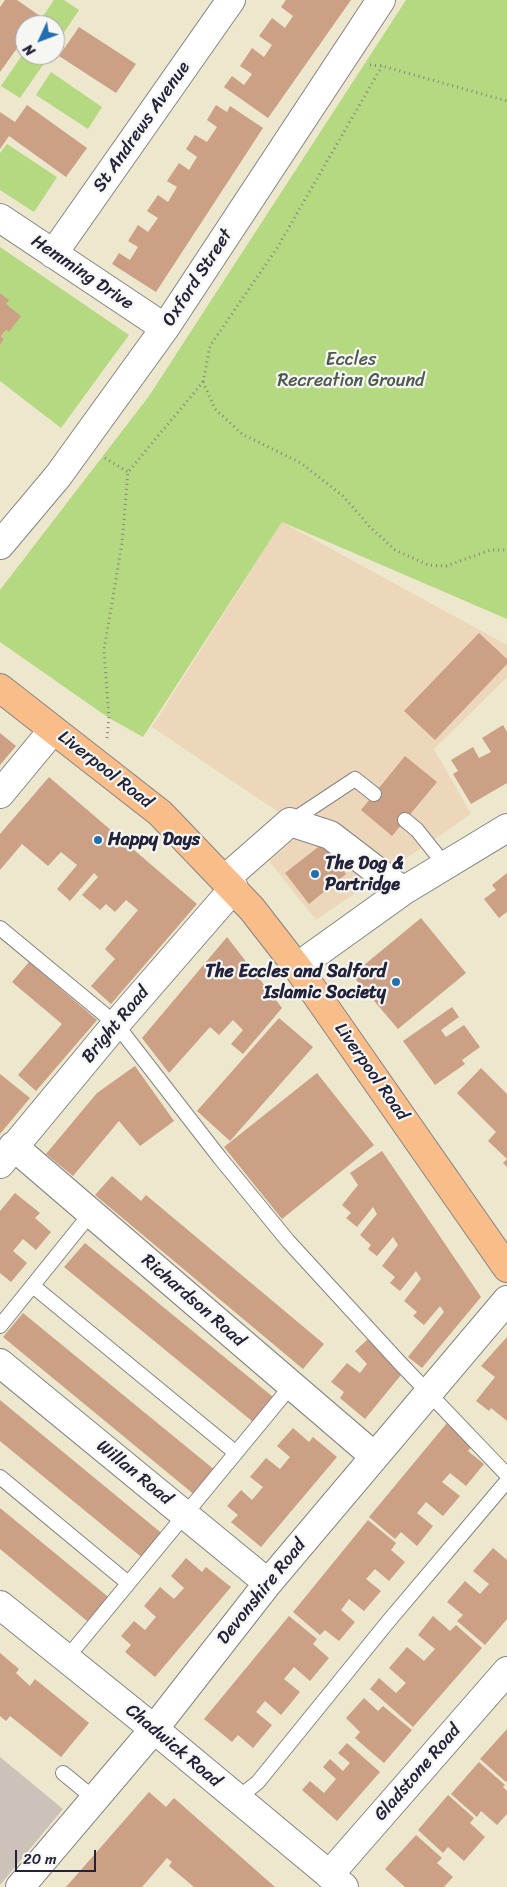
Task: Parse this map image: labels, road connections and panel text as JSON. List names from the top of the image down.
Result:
{
  "streets": {
    "main road": ["Liverpool Road"],
    "street": [
      "St Andrews Avenue",
      "Hemming Drive",
      "Oxford Street",
      "Bright Road",
      "Richardson Road",
      "Willan Road",
      "Devonshire Road",
      "Chadwick Road",
      "Gladstone Road"
    ]
  },
  "crossings": [
    ["St Andrews Avenue", "Hemming Drive"],
    ["Hemming Drive", "Oxford Street"],
    ["Liverpool Road", "Bright Road"],
    ["Bright Road", "Richardson Road"],
    ["Richardson Road", "Devonshire Road"],
    ["Willan Road", "Devonshire Road"],
    ["Devonshire Road", "Chadwick Road"],
    ["Chadwick Road", "Gladstone Road"]
  ],
  "parks": ["Eccles Recreation Ground"],
  "places": ["Happy Days", "The Dog & Partridge", "The Eccles and Salford Islamic Society"],
  "scale_bar": "20 m",
  "north": "bottom left"
}
